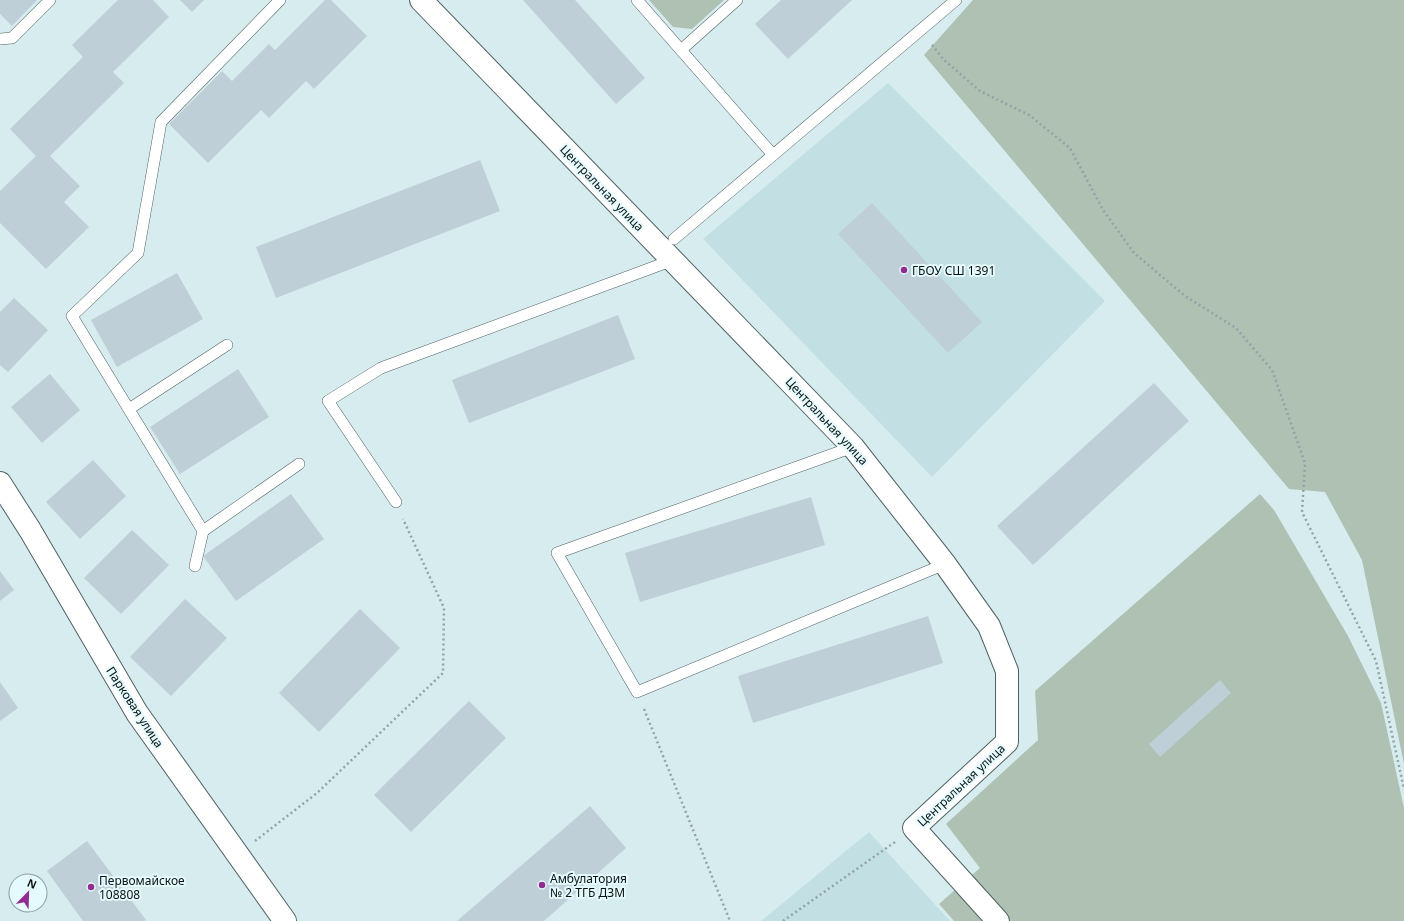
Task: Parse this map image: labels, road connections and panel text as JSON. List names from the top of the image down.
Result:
{
  "streets": {
    "street": ["Центральная улица", "Парковая улица"]
  },
  "places": ["ГБОУ СШ 1391", "Амбулатория № 2 ТГБ ДЗМ", "Первомайское 108808"],
  "north": "top right"
}
